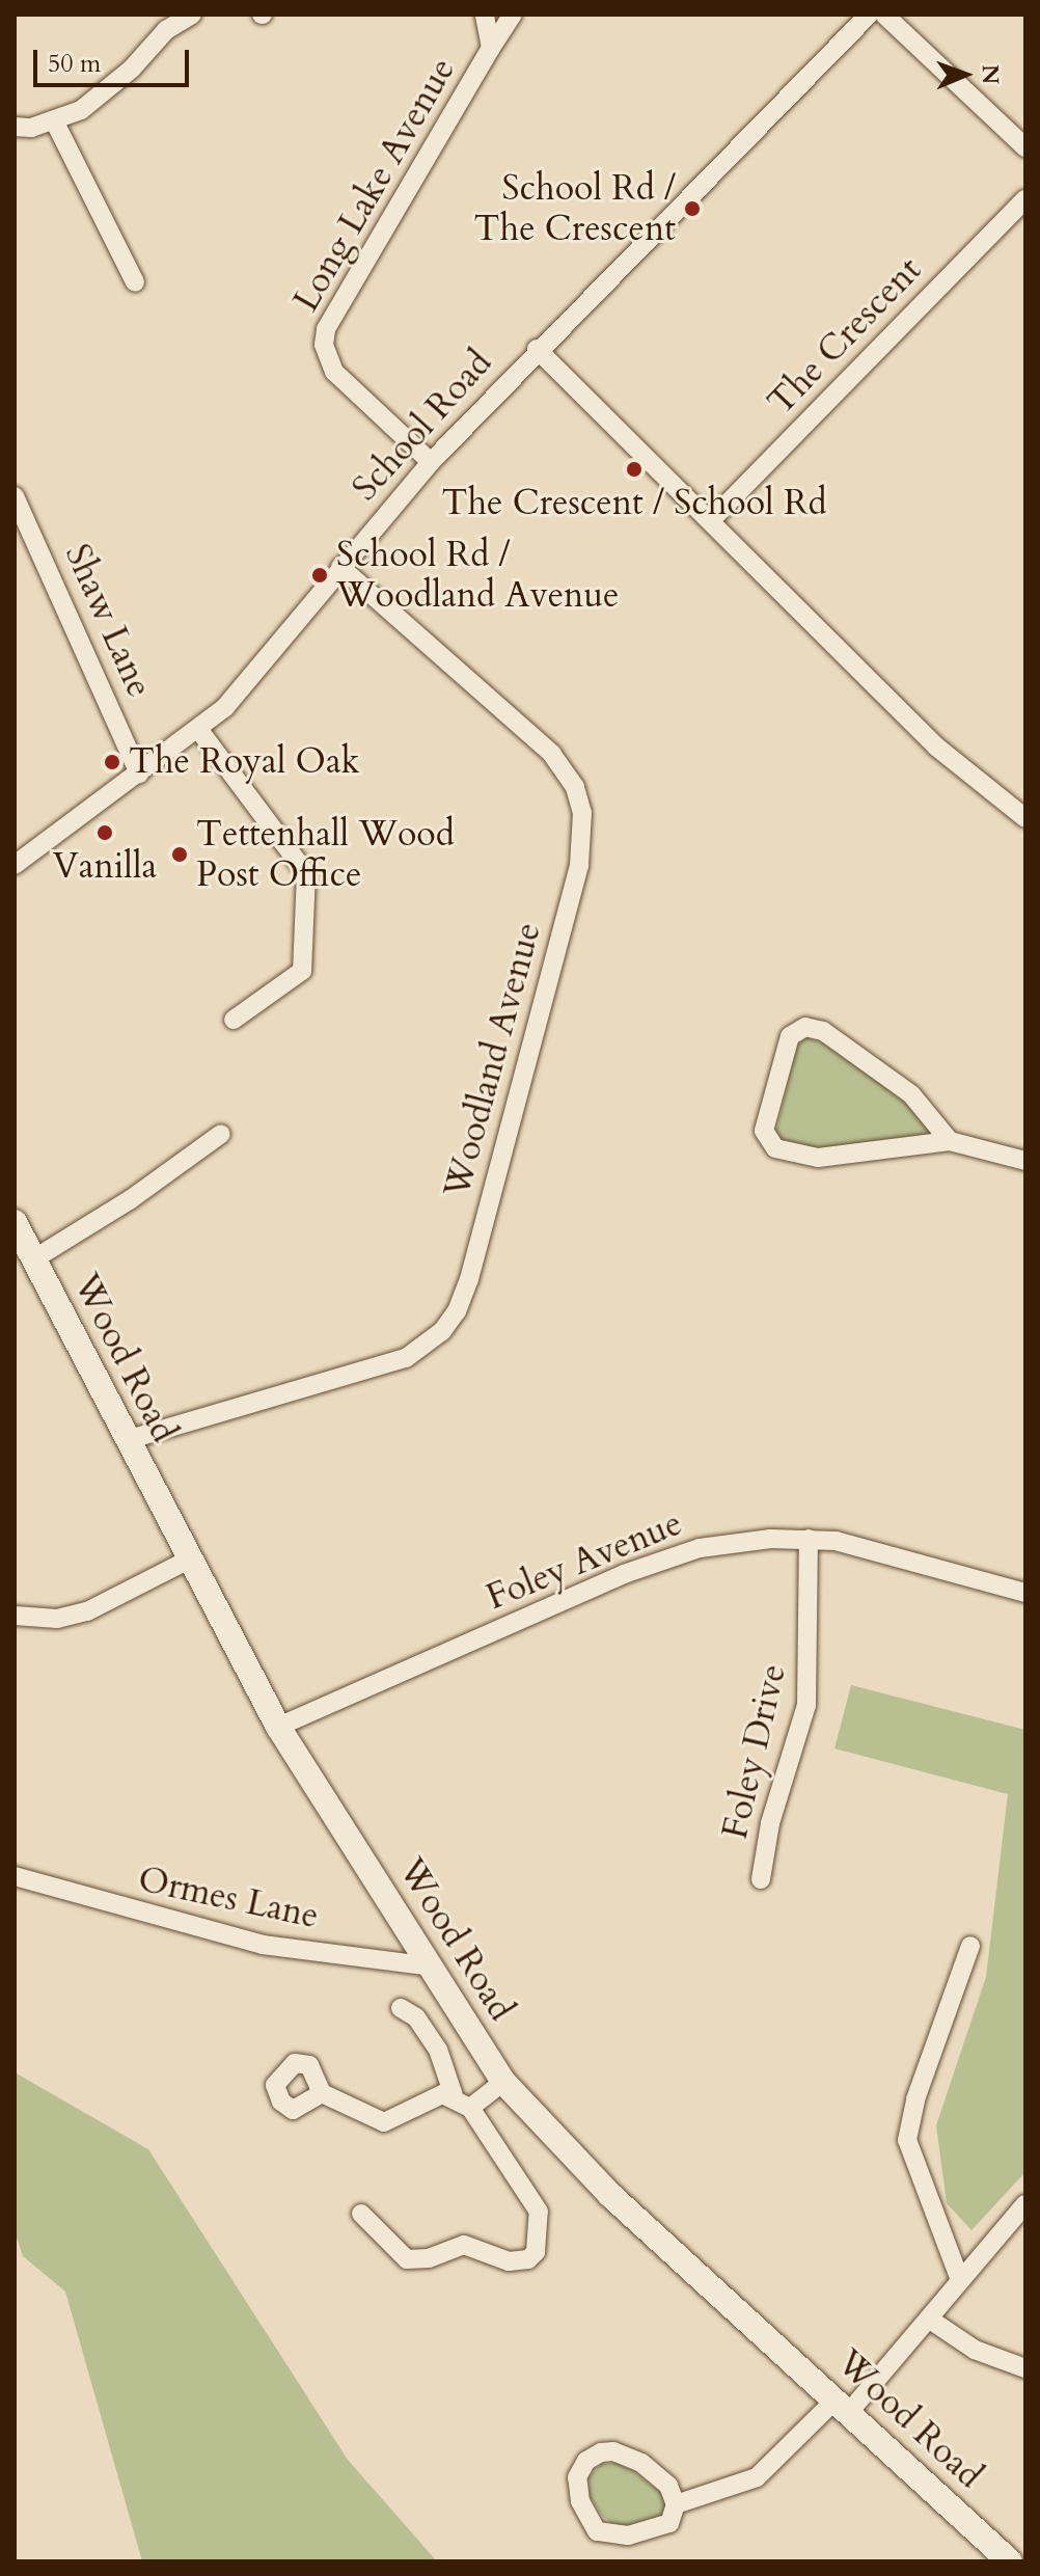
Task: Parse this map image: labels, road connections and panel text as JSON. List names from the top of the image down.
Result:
{
  "streets": {
    "street": [
      "Long Lake Avenue",
      "The Crescent",
      "School Road",
      "Shaw Lane",
      "Woodland Avenue",
      "Wood Road",
      "Foley Avenue",
      "Foley Drive",
      "Ormes Lane"
    ]
  },
  "crossings": [
    ["Long Lake Avenue", "School Road"],
    ["School Road", "Shaw Lane"],
    ["School Road", "Woodland Avenue"],
    ["Woodland Avenue", "Wood Road"],
    ["Wood Road", "Foley Avenue"],
    ["Wood Road", "Ormes Lane"],
    ["Foley Avenue", "Foley Drive"]
  ],
  "places": [
    "School Rd / The Crescent",
    "The Crescent / School Rd",
    "School Rd / Woodland Avenue",
    "The Royal Oak",
    "Vanilla",
    "Tettenhall Wood Post Office"
  ],
  "scale_bar": "50 m",
  "north": "right"
}
